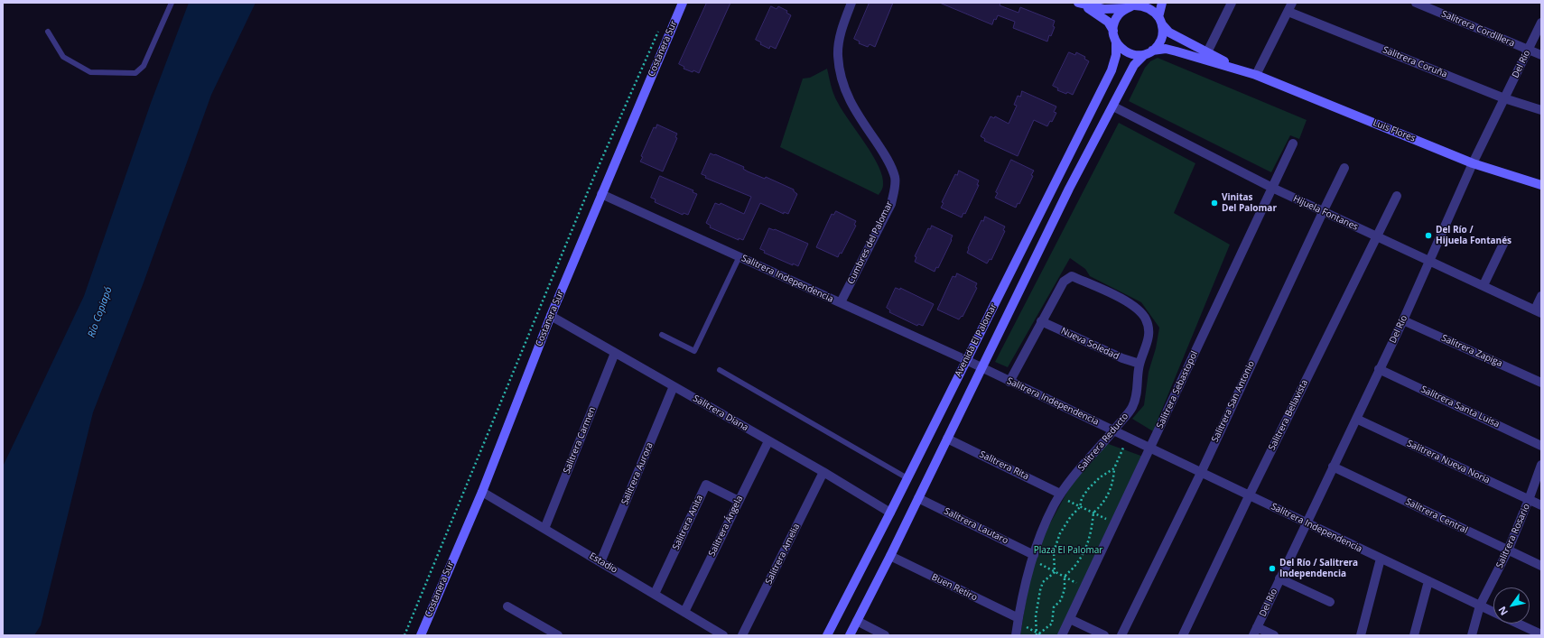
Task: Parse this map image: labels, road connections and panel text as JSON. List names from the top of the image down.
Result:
{
  "streets": {
    "street": [
      "Salitrera Cordillera",
      "Costanera Sur",
      "Salitrera Coruña",
      "Del Río",
      "Luis Flores",
      "Hijuela Fontanes",
      "Cumbres del Palomar",
      "Salitrera Independencia",
      "Avenida El Palomar",
      "Nueva Soledad",
      "Salitrera Zapiga",
      "Salitrera Sebastopol",
      "Salitrera San Antonio",
      "Salitrera Santa Luisa",
      "Salitrera Diana",
      "Salitrera Bellavista",
      "Salitrera Carmen",
      "Salitrera Reducto",
      "Salitrera Nueva Noria",
      "Salitrera Rita",
      "Salitrera Aurora",
      "Salitrera Central",
      "Salitrera Anita",
      "Salitrera Ángela",
      "Salitrera Lautaro",
      "Salitrera Rosario",
      "Salitrera Amelia",
      "Estadio",
      "Buen Retiro"
    ]
  },
  "crossings": [
    ["Salitrera Cordillera", "Del Río"],
    ["Costanera Sur", "Salitrera Independencia"],
    ["Costanera Sur", "Salitrera Diana"],
    ["Costanera Sur", "Estadio"],
    ["Salitrera Coruña", "Del Río"],
    ["Del Río", "Luis Flores"],
    ["Del Río", "Hijuela Fontanes"],
    ["Del Río", "Salitrera Independencia"],
    ["Del Río", "Salitrera Zapiga"],
    ["Del Río", "Salitrera Santa Luisa"],
    ["Del Río", "Salitrera Nueva Noria"],
    ["Del Río", "Salitrera Central"],
    ["Luis Flores", "Avenida El Palomar"],
    ["Hijuela Fontanes", "Avenida El Palomar"],
    ["Hijuela Fontanes", "Salitrera Sebastopol"],
    ["Hijuela Fontanes", "Salitrera San Antonio"],
    ["Hijuela Fontanes", "Salitrera Bellavista"],
    ["Cumbres del Palomar", "Salitrera Independencia"],
    ["Salitrera Independencia", "Avenida El Palomar"],
    ["Salitrera Independencia", "Salitrera Sebastopol"],
    ["Salitrera Independencia", "Salitrera San Antonio"],
    ["Salitrera Independencia", "Salitrera Bellavista"],
    ["Salitrera Independencia", "Salitrera Reducto"],
    ["Salitrera Independencia", "Salitrera Rosario"],
    ["Avenida El Palomar", "Salitrera Diana"],
    ["Avenida El Palomar", "Salitrera Rita"],
    ["Avenida El Palomar", "Salitrera Lautaro"],
    ["Avenida El Palomar", "Buen Retiro"],
    ["Nueva Soledad", "Salitrera Reducto"],
    ["Salitrera Diana", "Salitrera Carmen"],
    ["Salitrera Diana", "Salitrera Aurora"],
    ["Salitrera Diana", "Salitrera Ángela"],
    ["Salitrera Diana", "Salitrera Amelia"],
    ["Salitrera Carmen", "Estadio"],
    ["Salitrera Reducto", "Salitrera Rita"],
    ["Salitrera Reducto", "Salitrera Lautaro"],
    ["Salitrera Reducto", "Buen Retiro"],
    ["Salitrera Nueva Noria", "Salitrera Rosario"],
    ["Salitrera Aurora", "Estadio"],
    ["Salitrera Central", "Salitrera Rosario"],
    ["Salitrera Anita", "Salitrera Ángela"],
    ["Salitrera Anita", "Estadio"],
    ["Salitrera Ángela", "Estadio"]
  ],
  "water": ["Río Copiapó"],
  "parks": ["Plaza El Palomar"],
  "places": ["Vinitas Del Palomar", "Del Río / Hijuela Fontanés", "Del Río / Salitrera Independencia"],
  "north": "bottom left"
}
